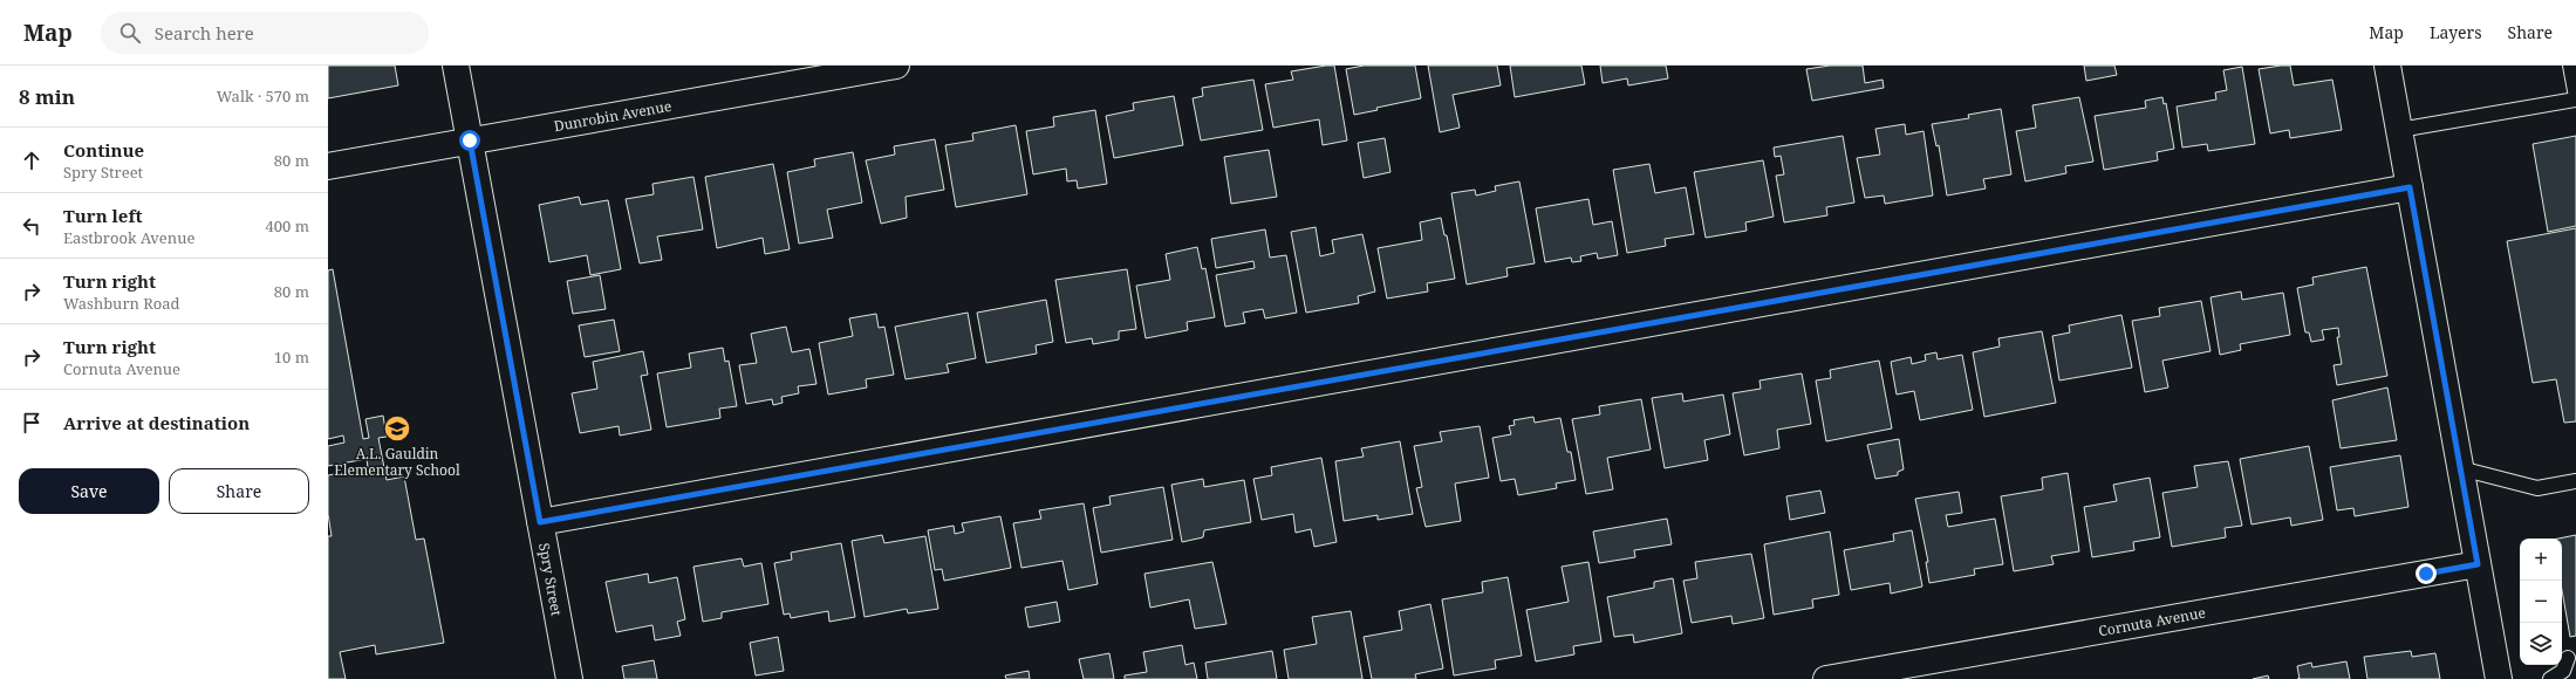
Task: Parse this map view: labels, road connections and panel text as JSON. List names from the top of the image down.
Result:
{
  "streets": {
    "street": ["Dunrobin Avenue", "Spry Street", "Cornuta Avenue"]
  },
  "crossings": [
    ["Dunrobin Avenue", "Spry Street"]
  ],
  "places": {
    "school or university": ["A.L. Gauldin Elementary School"]
  },
  "page": {
    "header": "Map",
    "search": "Search here",
    "nav": ["Map", "Layers", "Share"],
    "heading": ["8 min", "Walk · 570 m"],
    "list": [
      ["Continue", "Spry Street", "80 m"],
      ["Turn left", "Eastbrook Avenue", "400 m"],
      ["Turn right", "Washburn Road", "80 m"],
      ["Turn right", "Cornuta Avenue", "10 m"],
      "Arrive at destination"
    ],
    "buttons": ["Save", "Share"],
    "map_buttons": ["+", "−"]
  }
}
